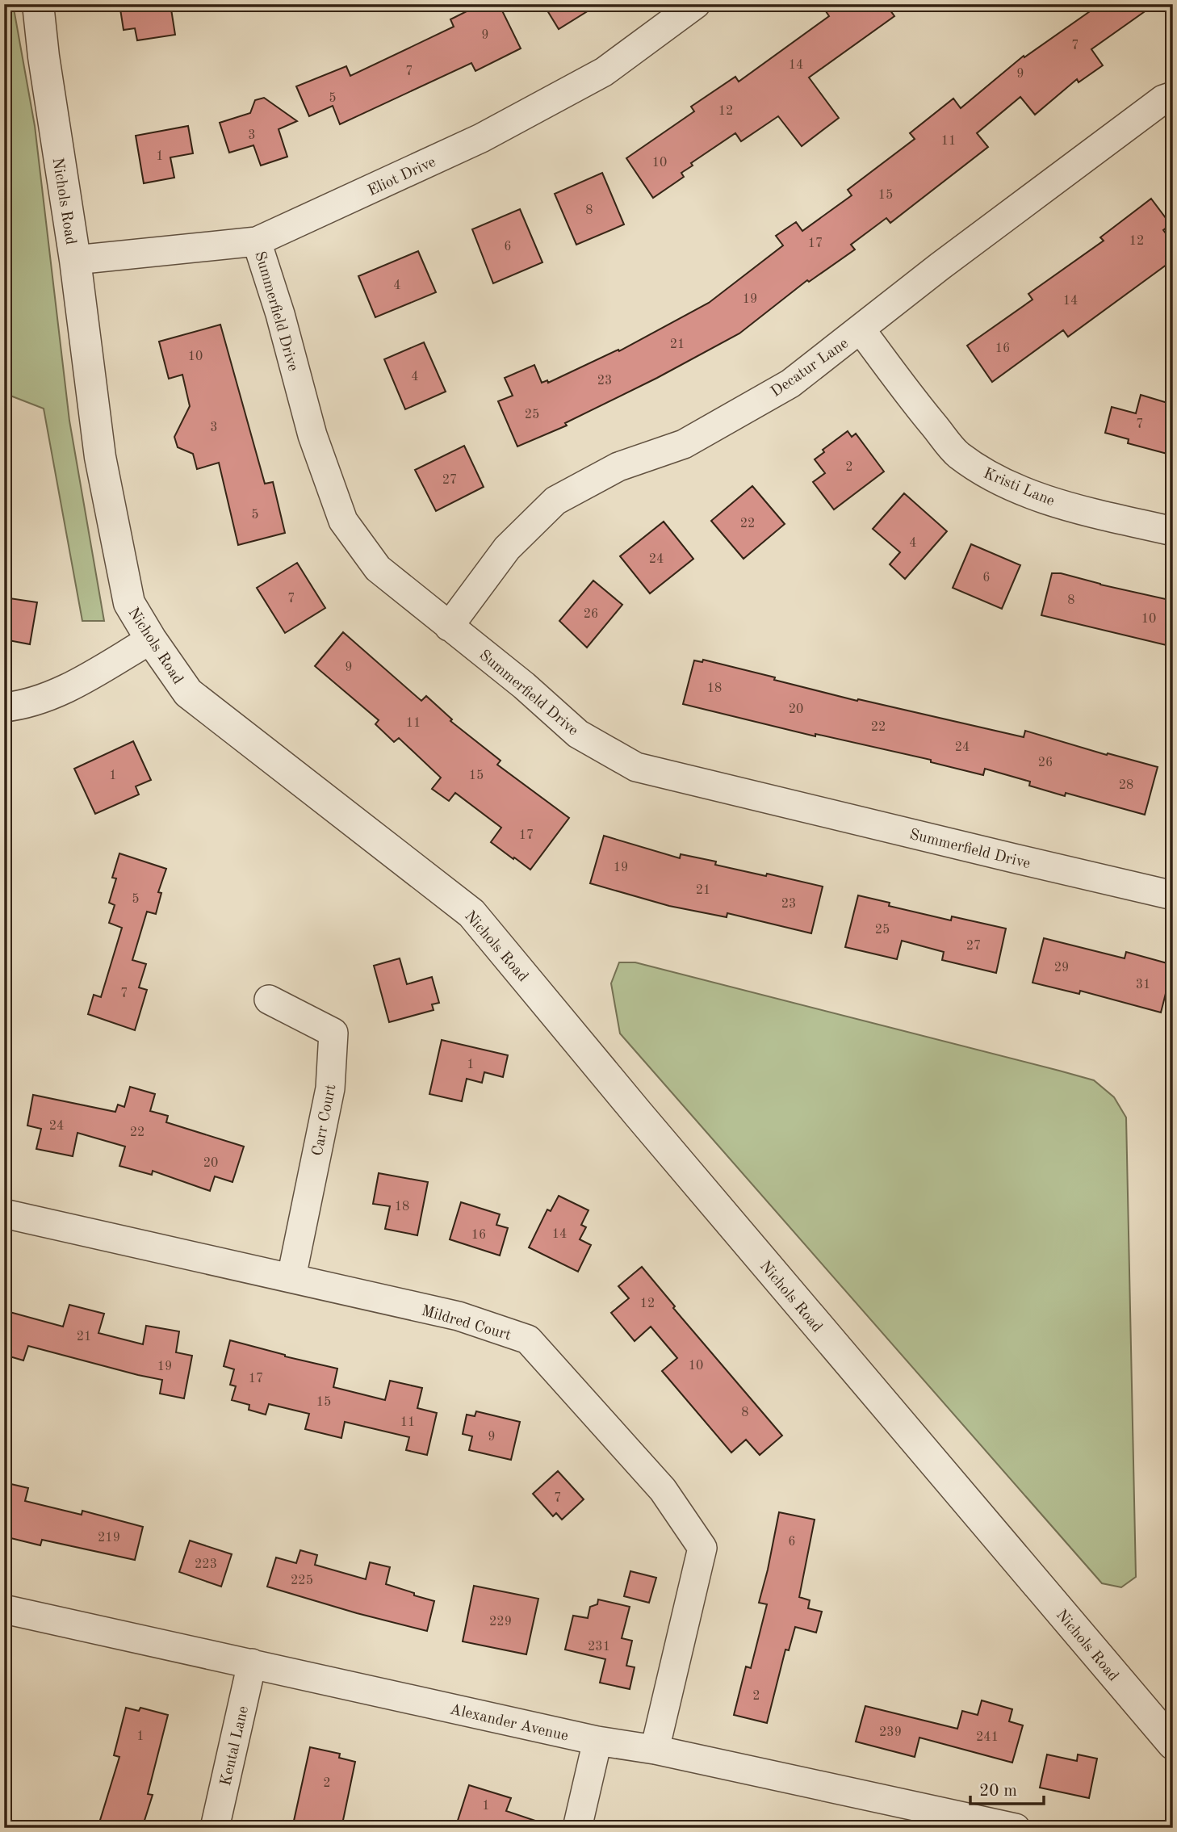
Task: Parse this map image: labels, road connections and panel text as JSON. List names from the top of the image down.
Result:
{
  "streets": {
    "street": [
      "Eliot Drive",
      "Nichols Road",
      "Summerfield Drive",
      "Decatur Lane",
      "Kristi Lane",
      "Carr Court",
      "Mildred Court",
      "Alexander Avenue",
      "Kental Lane"
    ]
  },
  "crossings": [
    ["Eliot Drive", "Nichols Road"],
    ["Eliot Drive", "Summerfield Drive"],
    ["Summerfield Drive", "Decatur Lane"],
    ["Decatur Lane", "Kristi Lane"],
    ["Carr Court", "Mildred Court"],
    ["Mildred Court", "Alexander Avenue"],
    ["Alexander Avenue", "Kental Lane"]
  ],
  "house_numbers": [
    "9",
    "7",
    "14",
    "7",
    "9",
    "5",
    "12",
    "3",
    "11",
    "1",
    "10",
    "15",
    "8",
    "12",
    "17",
    "6",
    "4",
    "19",
    "14",
    "21",
    "16",
    "10",
    "4",
    "23",
    "25",
    "7",
    "3",
    "2",
    "27",
    "5",
    "22",
    "4",
    "24",
    "6",
    "7",
    "8",
    "26",
    "10",
    "9",
    "18",
    "20",
    "11",
    "22",
    "24",
    "26",
    "1",
    "15",
    "28",
    "17",
    "19",
    "21",
    "5",
    "23",
    "25",
    "27",
    "29",
    "31",
    "7",
    "1",
    "24",
    "22",
    "20",
    "18",
    "14",
    "16",
    "12",
    "21",
    "10",
    "19",
    "17",
    "15",
    "8",
    "11",
    "9",
    "7",
    "219",
    "6",
    "223",
    "225",
    "229",
    "231",
    "2",
    "239",
    "1",
    "241",
    "2",
    "1"
  ],
  "scale_bar": "20 m"
}
